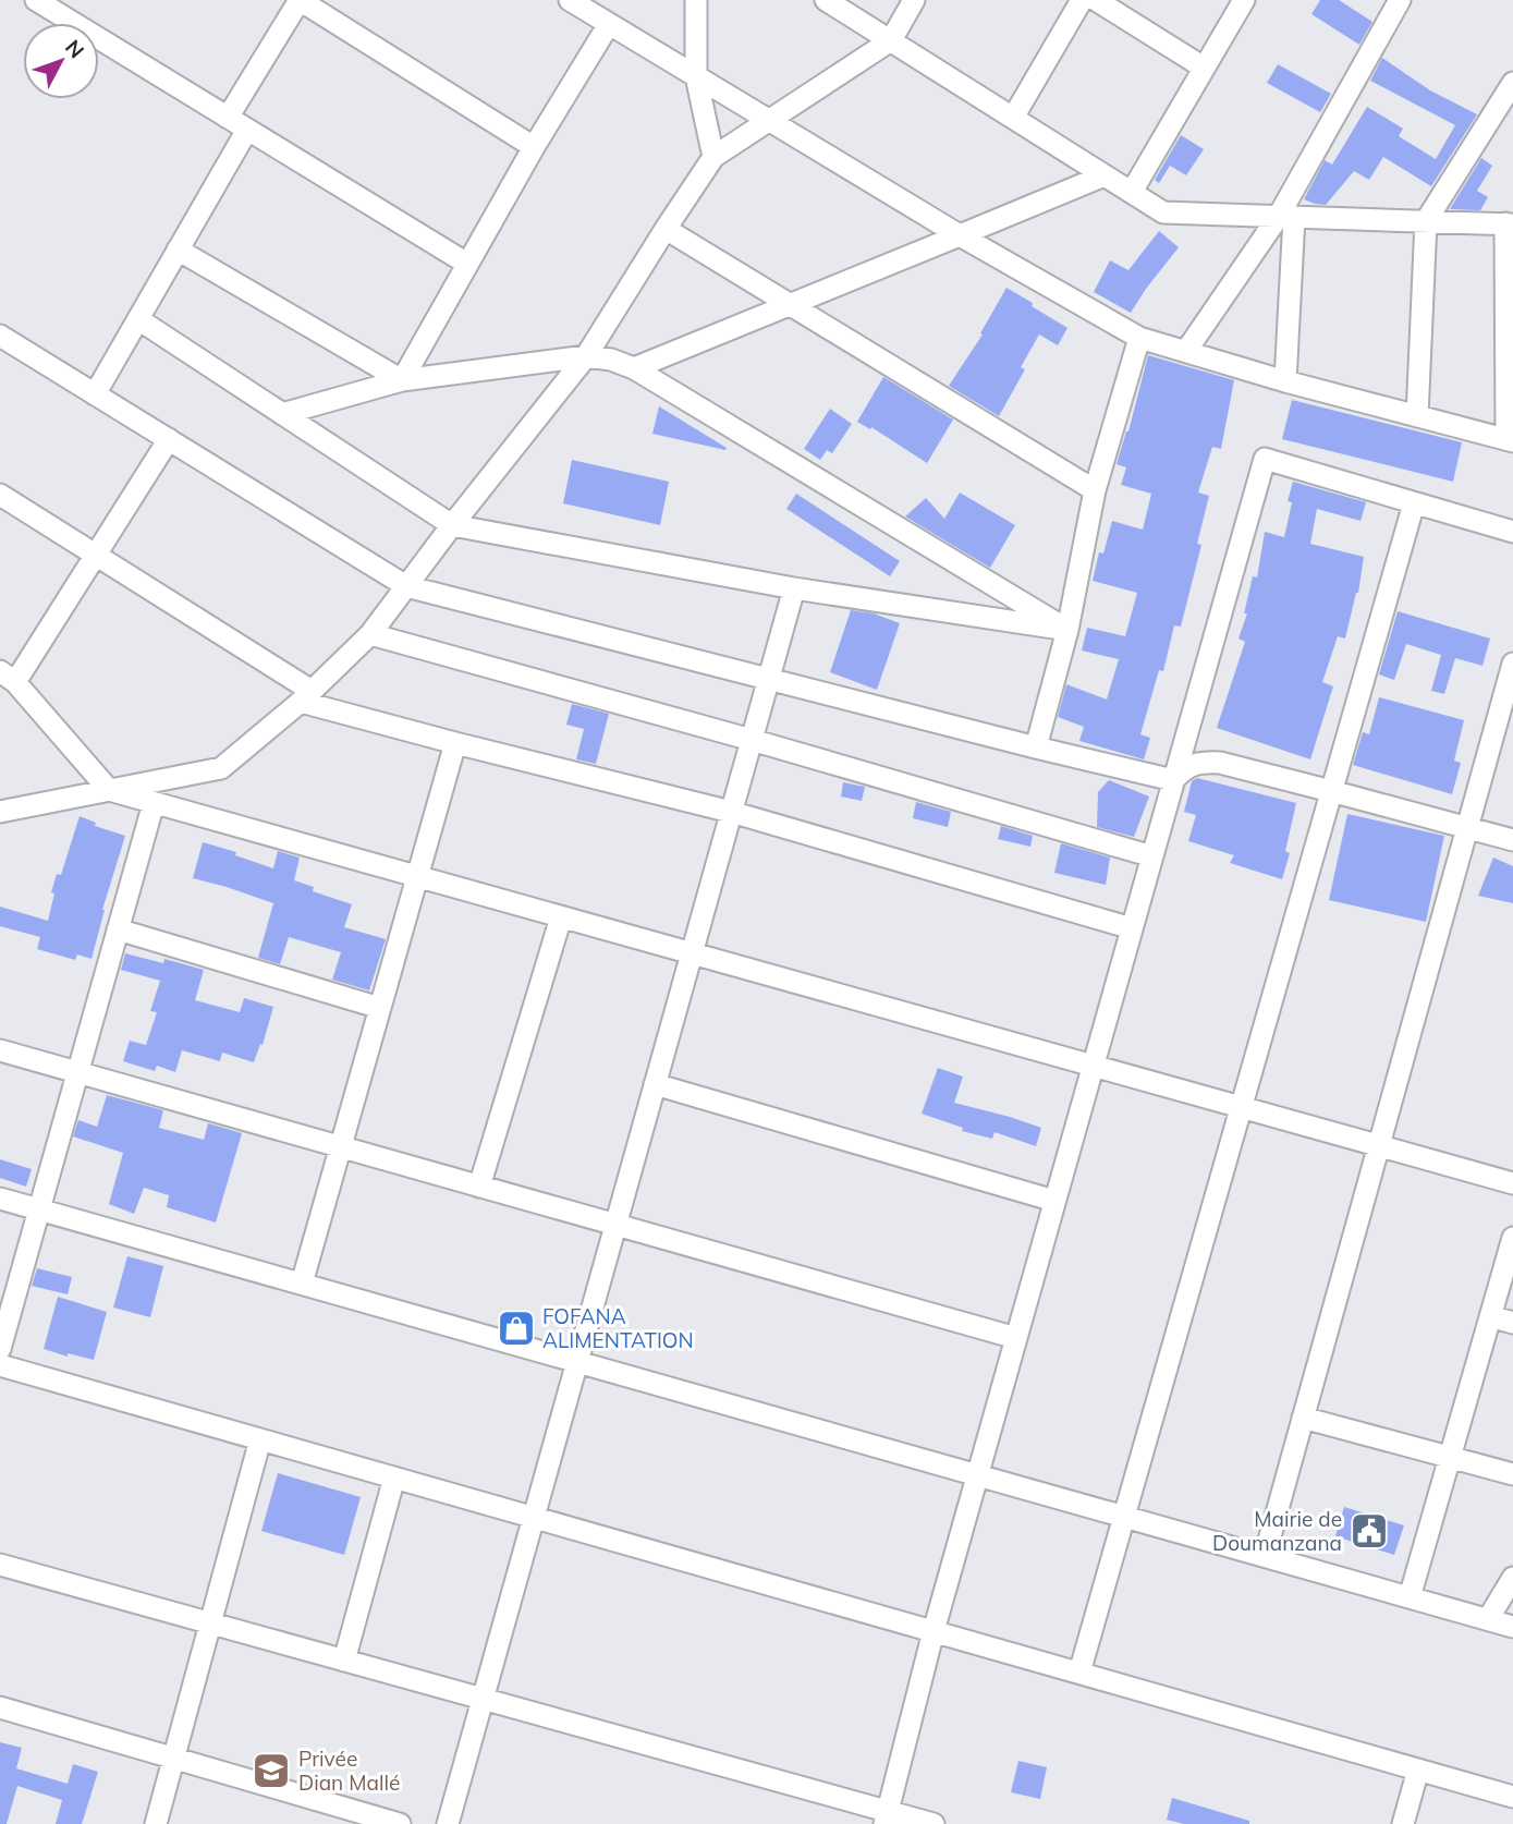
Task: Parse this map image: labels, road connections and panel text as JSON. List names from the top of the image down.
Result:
{
  "places": {
    "shop": ["FOFANA ALIMENTATION"],
    "public building": ["Mairie de Doumanzana"],
    "school or university": ["Privée Dian Mallé"]
  },
  "north": "top right"
}
